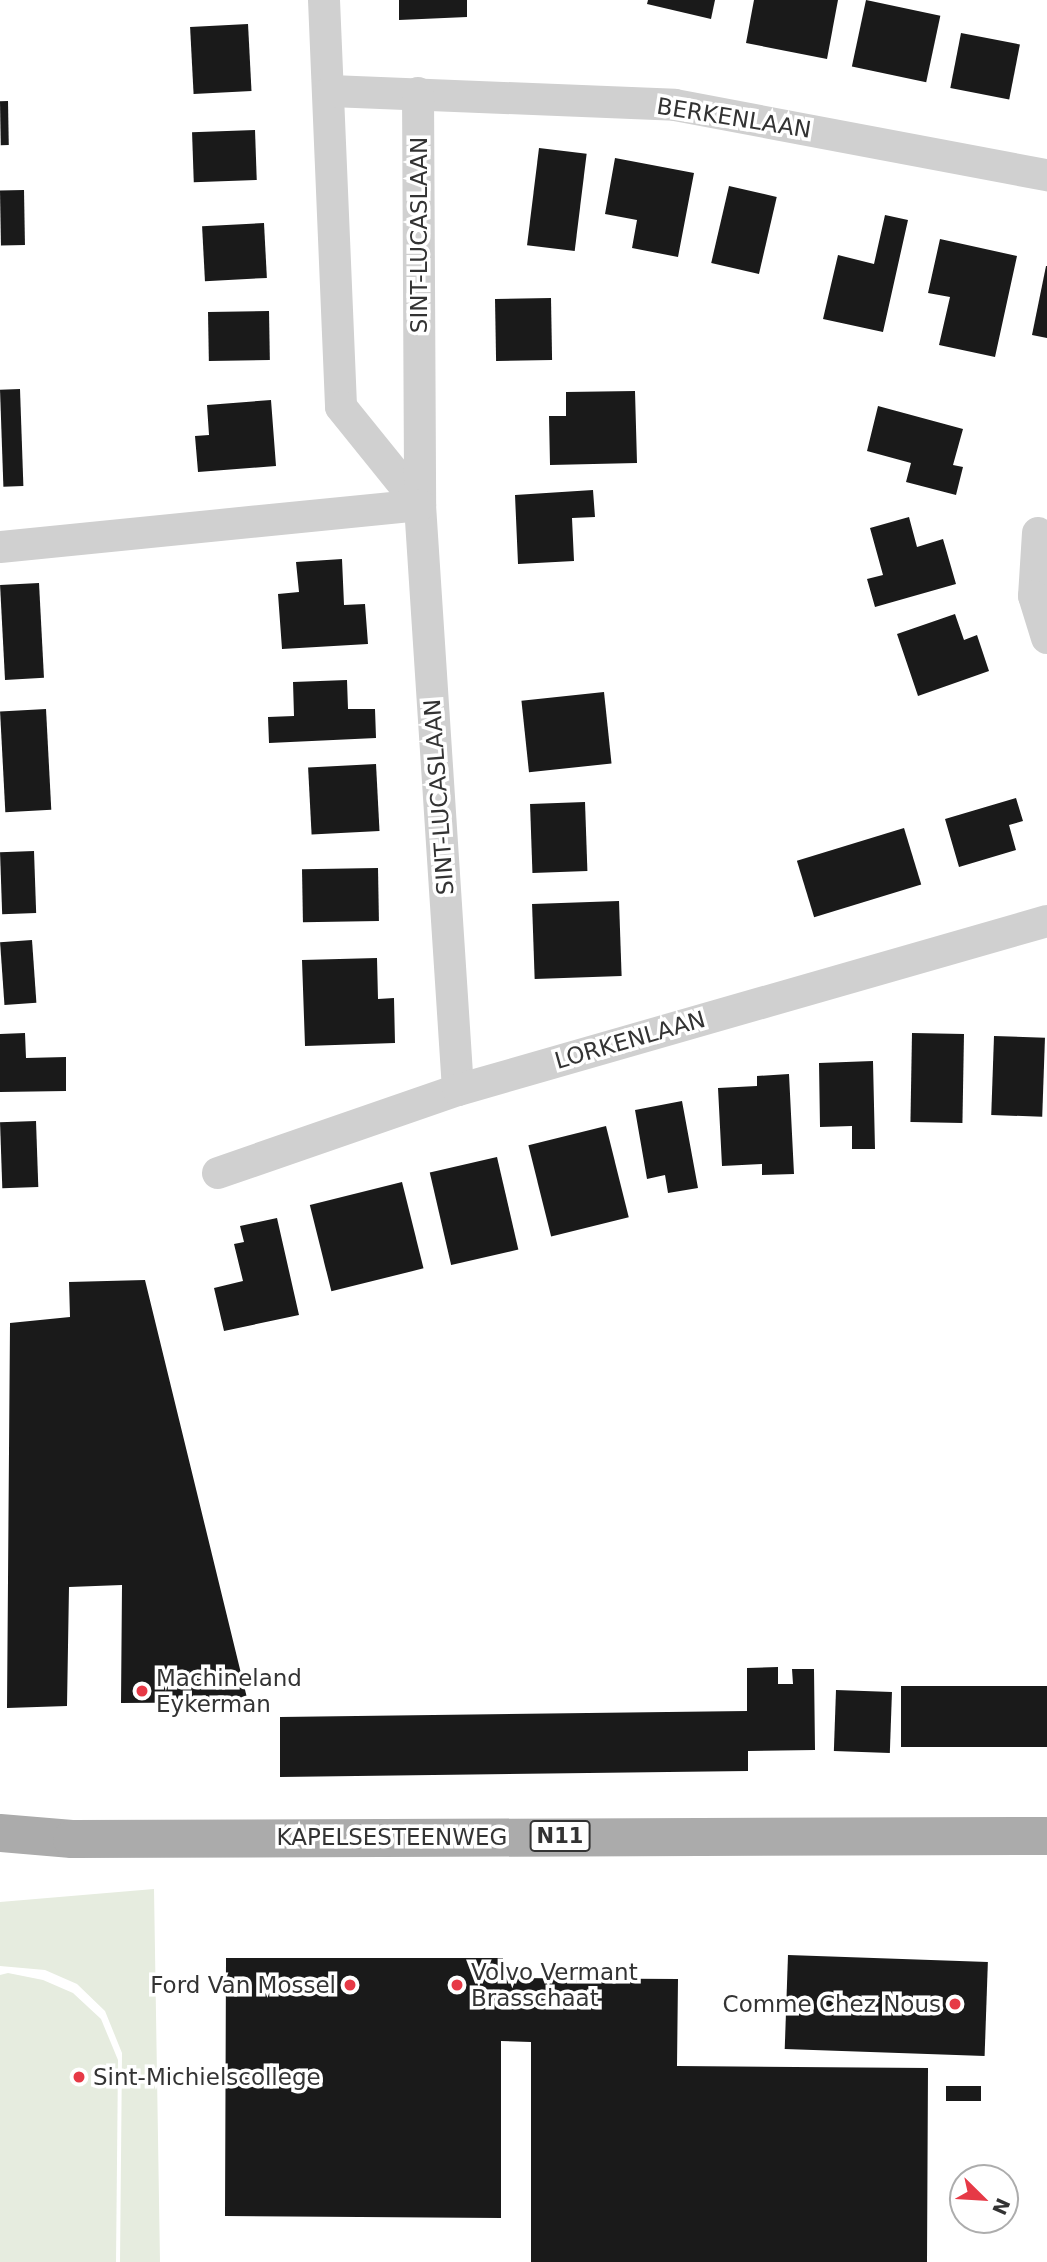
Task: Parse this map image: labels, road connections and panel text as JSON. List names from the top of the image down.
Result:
{
  "streets": {
    "main road": ["N11", "KAPELSESTEENWEG"],
    "street": ["BERKENLAAN", "SINT-LUCASLAAN", "LORKENLAAN"]
  },
  "crossings": [
    ["BERKENLAAN", "SINT-LUCASLAAN"],
    ["SINT-LUCASLAAN", "LORKENLAAN"]
  ],
  "places": [
    "Machineland Eykerman",
    "Ford Van Mossel",
    "Volvo Vermant Brasschaat",
    "Comme Chez Nous",
    "Sint-Michielscollege"
  ],
  "north": "bottom right"
}
